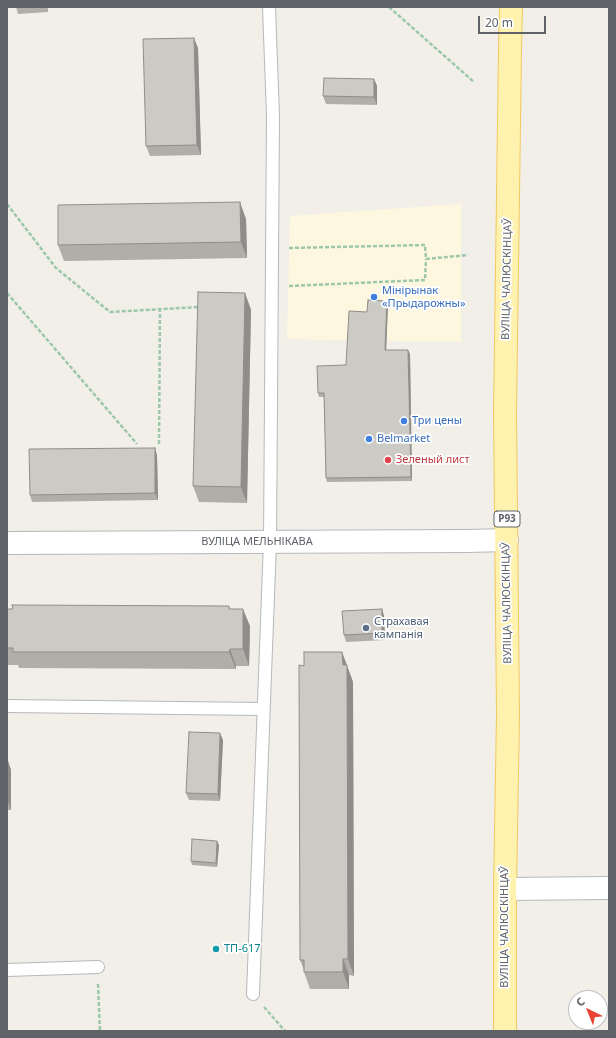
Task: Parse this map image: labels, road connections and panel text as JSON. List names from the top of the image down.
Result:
{
  "streets": {
    "main road": ["ВУЛІЦА ЧАЛЮСКІНЦАЎ", "Р93"],
    "street": ["ВУЛІЦА МЕЛЬНІКАВА"]
  },
  "crossings": [
    ["ВУЛІЦА ЧАЛЮСКІНЦАЎ", "ВУЛІЦА МЕЛЬНІКАВА"]
  ],
  "places": [
    "Мінірынак «Прыдарожны»",
    "Три цены",
    "Belmarket",
    "Зеленый лист",
    "Страхавая кампанія",
    "ТП-617"
  ],
  "scale_bar": "20 m",
  "north": "top left"
}
